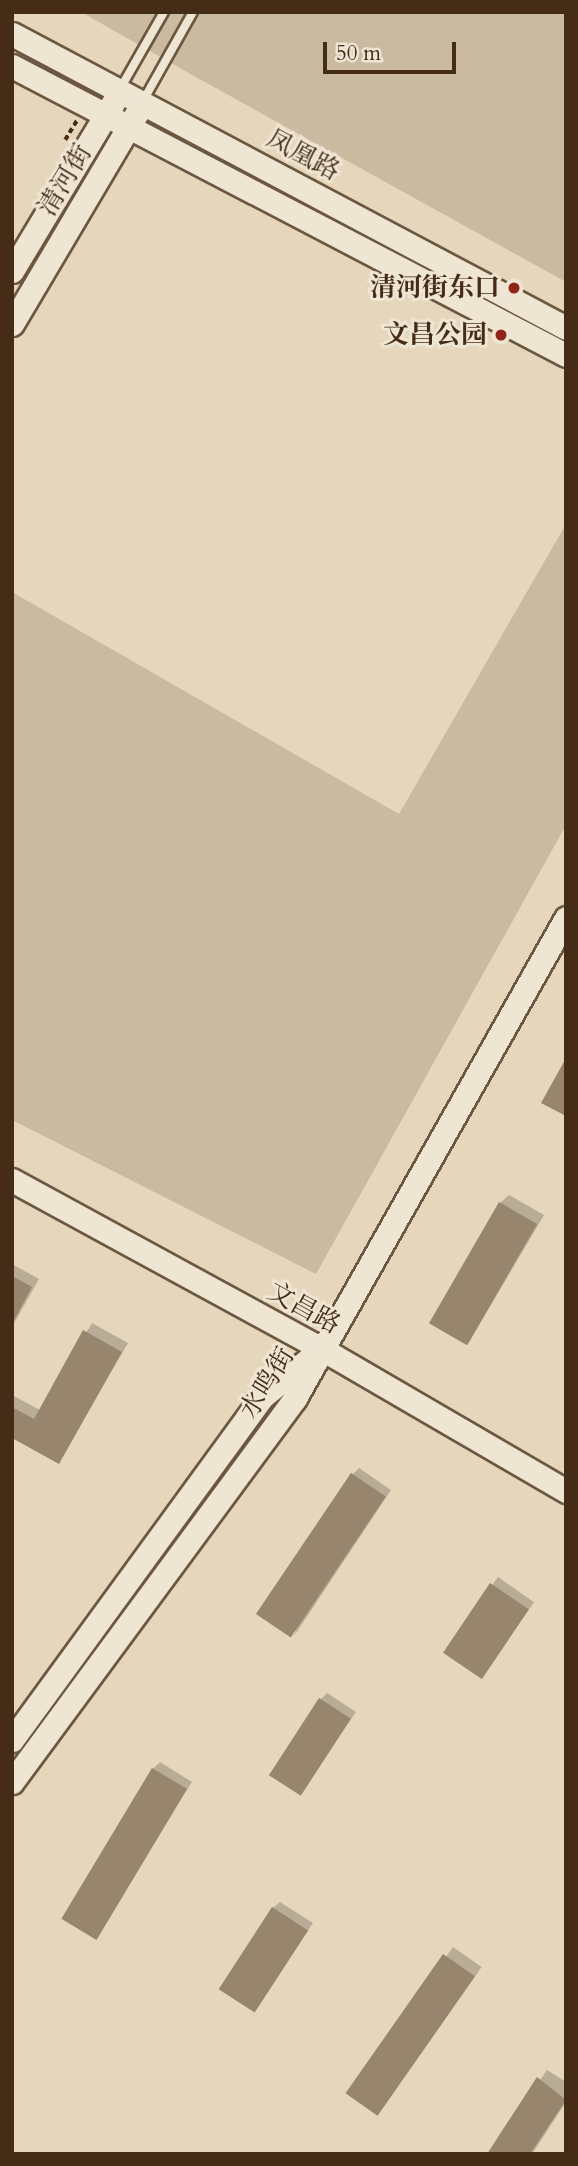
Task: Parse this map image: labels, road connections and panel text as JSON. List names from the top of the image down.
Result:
{
  "streets": {
    "main road": [
      "凤凰路",
      "清河街",
      "文昌路",
      "水鸣街"
    ]
  },
  "crossings": [
    ["凤凰路", "清河街"],
    ["文昌路", "水鸣街"]
  ],
  "places": ["清河街东口", "文昌公园"],
  "scale_bar": "50 m"
}
